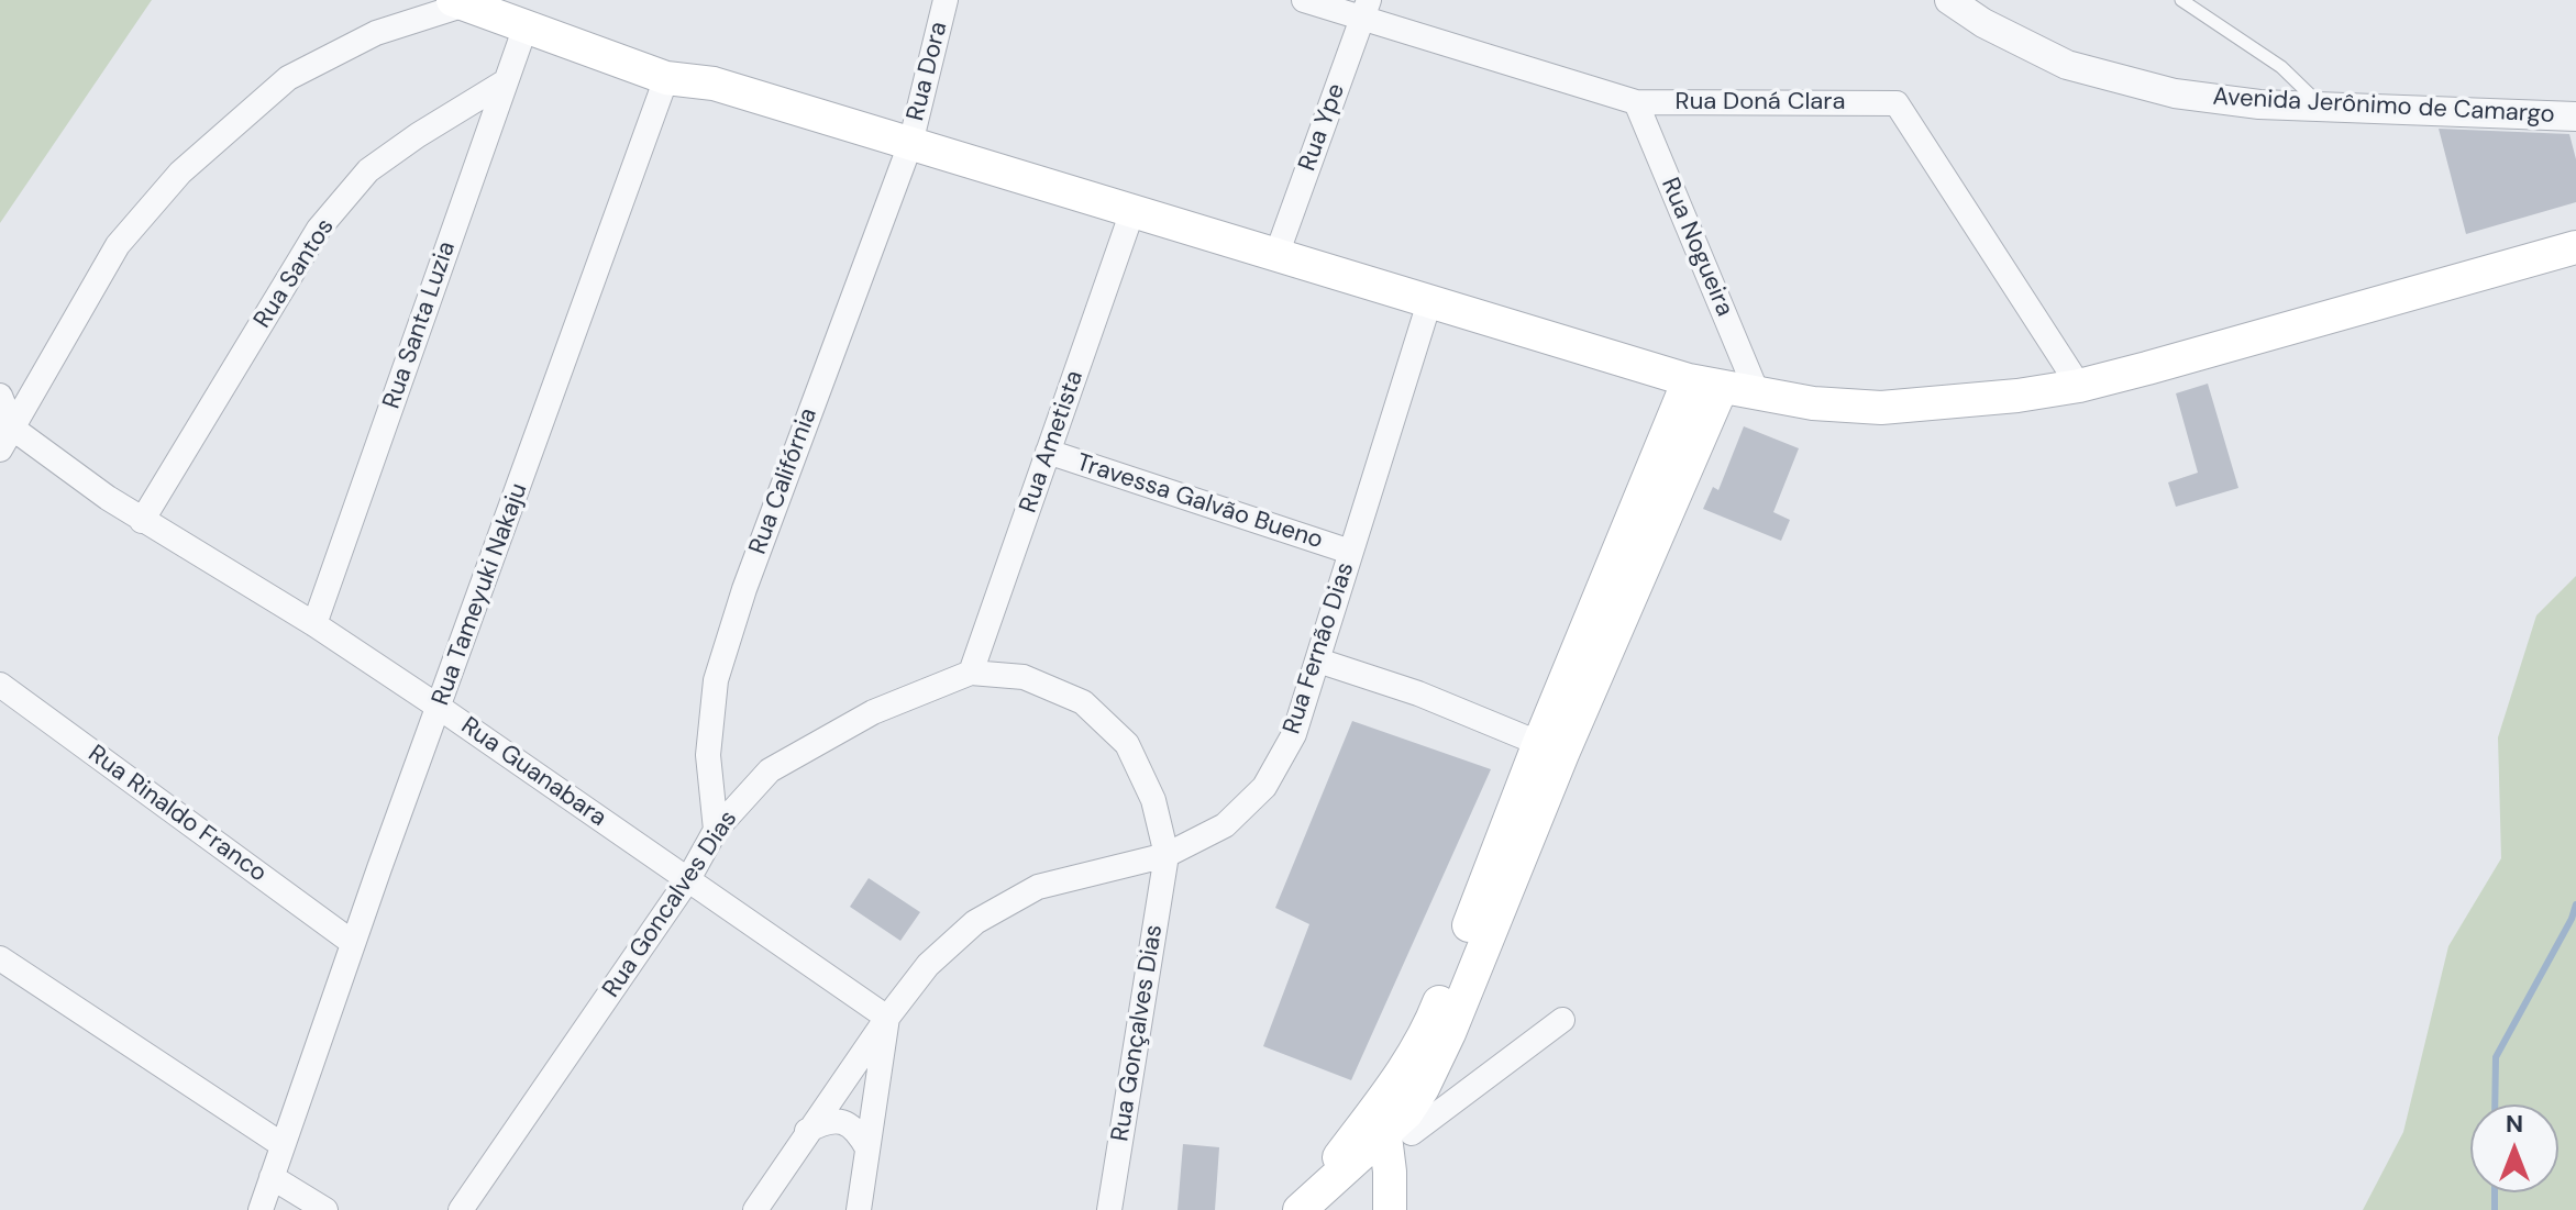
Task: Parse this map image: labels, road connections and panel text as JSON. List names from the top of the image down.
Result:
{
  "streets": {
    "street": [
      "Rua Dora",
      "Rua Doná Clara",
      "Avenida Jerônimo de Camargo",
      "Rua Ype",
      "Rua Nogueira",
      "Rua Santos",
      "Rua Santa Luzia",
      "Rua Ametista",
      "Rua Califórnia",
      "Travessa Galvão Bueno",
      "Rua Tameyuki Nakaju",
      "Rua Fernão Dias",
      "Rua Guanabara",
      "Rua Rinaldo Franco",
      "Rua Goncalves Dias",
      "Rua Gonçalves Dias"
    ]
  },
  "crossings": [
    ["Rua Dora", "Rua Califórnia"],
    ["Rua Doná Clara", "Rua Ype"],
    ["Rua Doná Clara", "Rua Nogueira"],
    ["Rua Santos", "Rua Santa Luzia"],
    ["Rua Santos", "Rua Guanabara"],
    ["Rua Santa Luzia", "Rua Guanabara"],
    ["Rua Ametista", "Travessa Galvão Bueno"],
    ["Rua Ametista", "Rua Goncalves Dias"],
    ["Rua Califórnia", "Rua Goncalves Dias"],
    ["Travessa Galvão Bueno", "Rua Fernão Dias"],
    ["Rua Tameyuki Nakaju", "Rua Guanabara"],
    ["Rua Tameyuki Nakaju", "Rua Rinaldo Franco"],
    ["Rua Fernão Dias", "Rua Guanabara"],
    ["Rua Fernão Dias", "Rua Goncalves Dias"],
    ["Rua Fernão Dias", "Rua Gonçalves Dias"],
    ["Rua Guanabara", "Rua Goncalves Dias"],
    ["Rua Goncalves Dias", "Rua Gonçalves Dias"]
  ],
  "north": "top"
}
